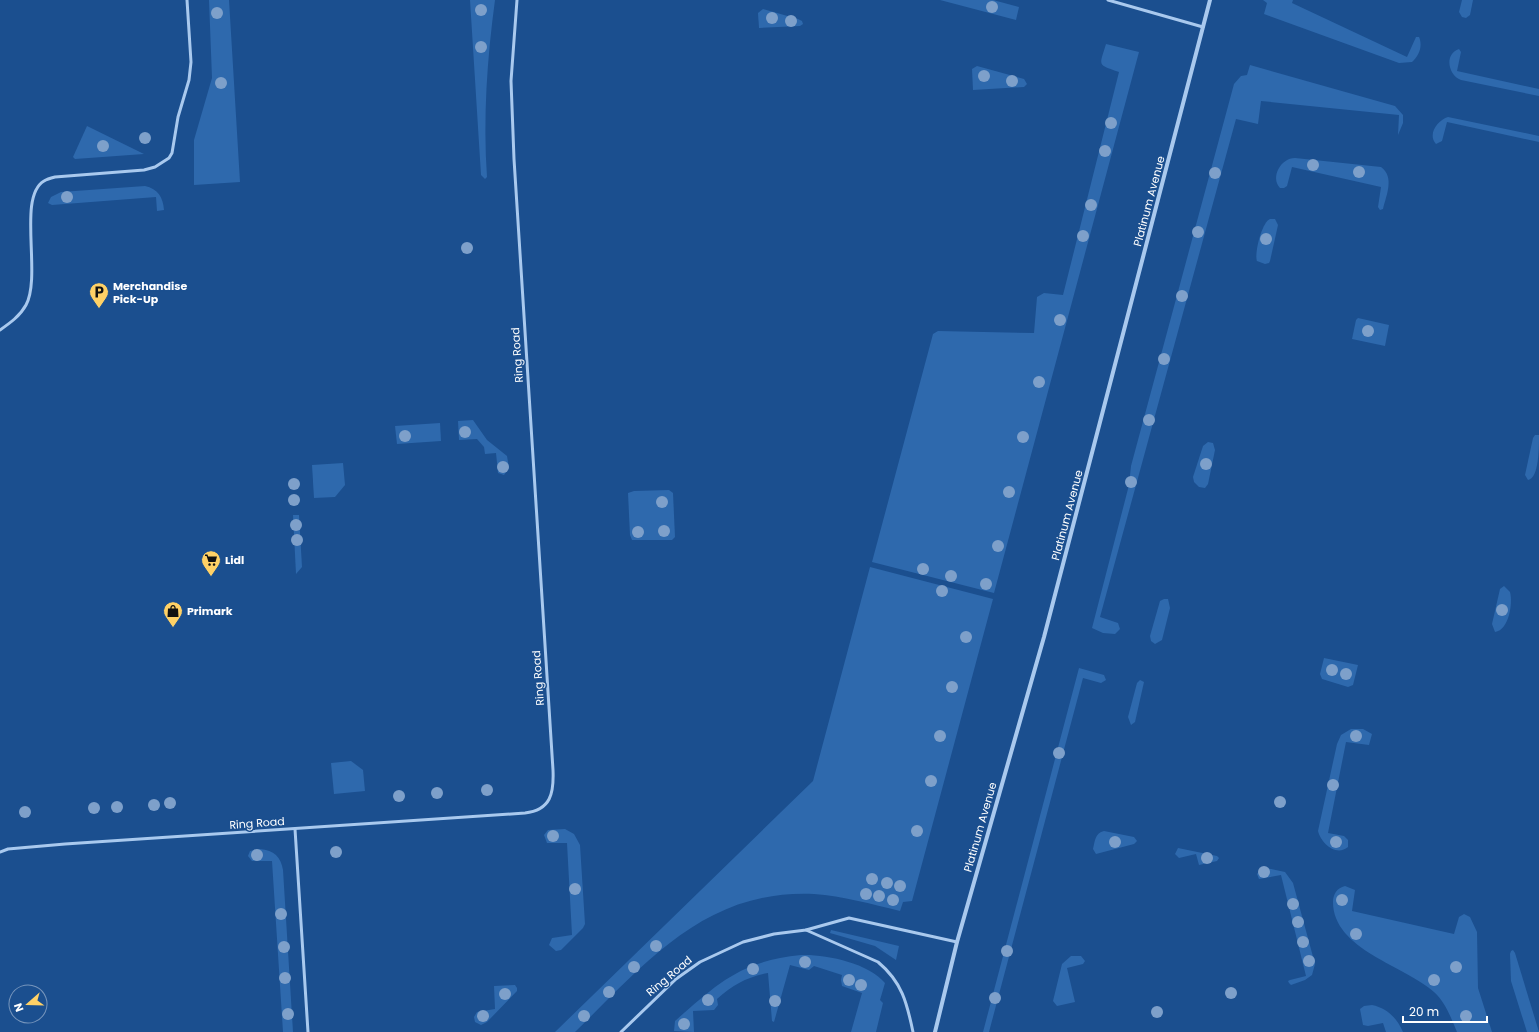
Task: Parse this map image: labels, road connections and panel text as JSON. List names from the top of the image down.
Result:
{
  "streets": {
    "street": ["Platinum Avenue"],
    "lane": ["Ring Road"]
  },
  "crossings": [
    ["Platinum Avenue", "Ring Road"]
  ],
  "places": {
    "parking": ["Merchandise Pick-Up"],
    "supermarket": ["Lidl"],
    "shop": ["Primark"]
  },
  "scale_bar": "20 m",
  "north": "left"
}
